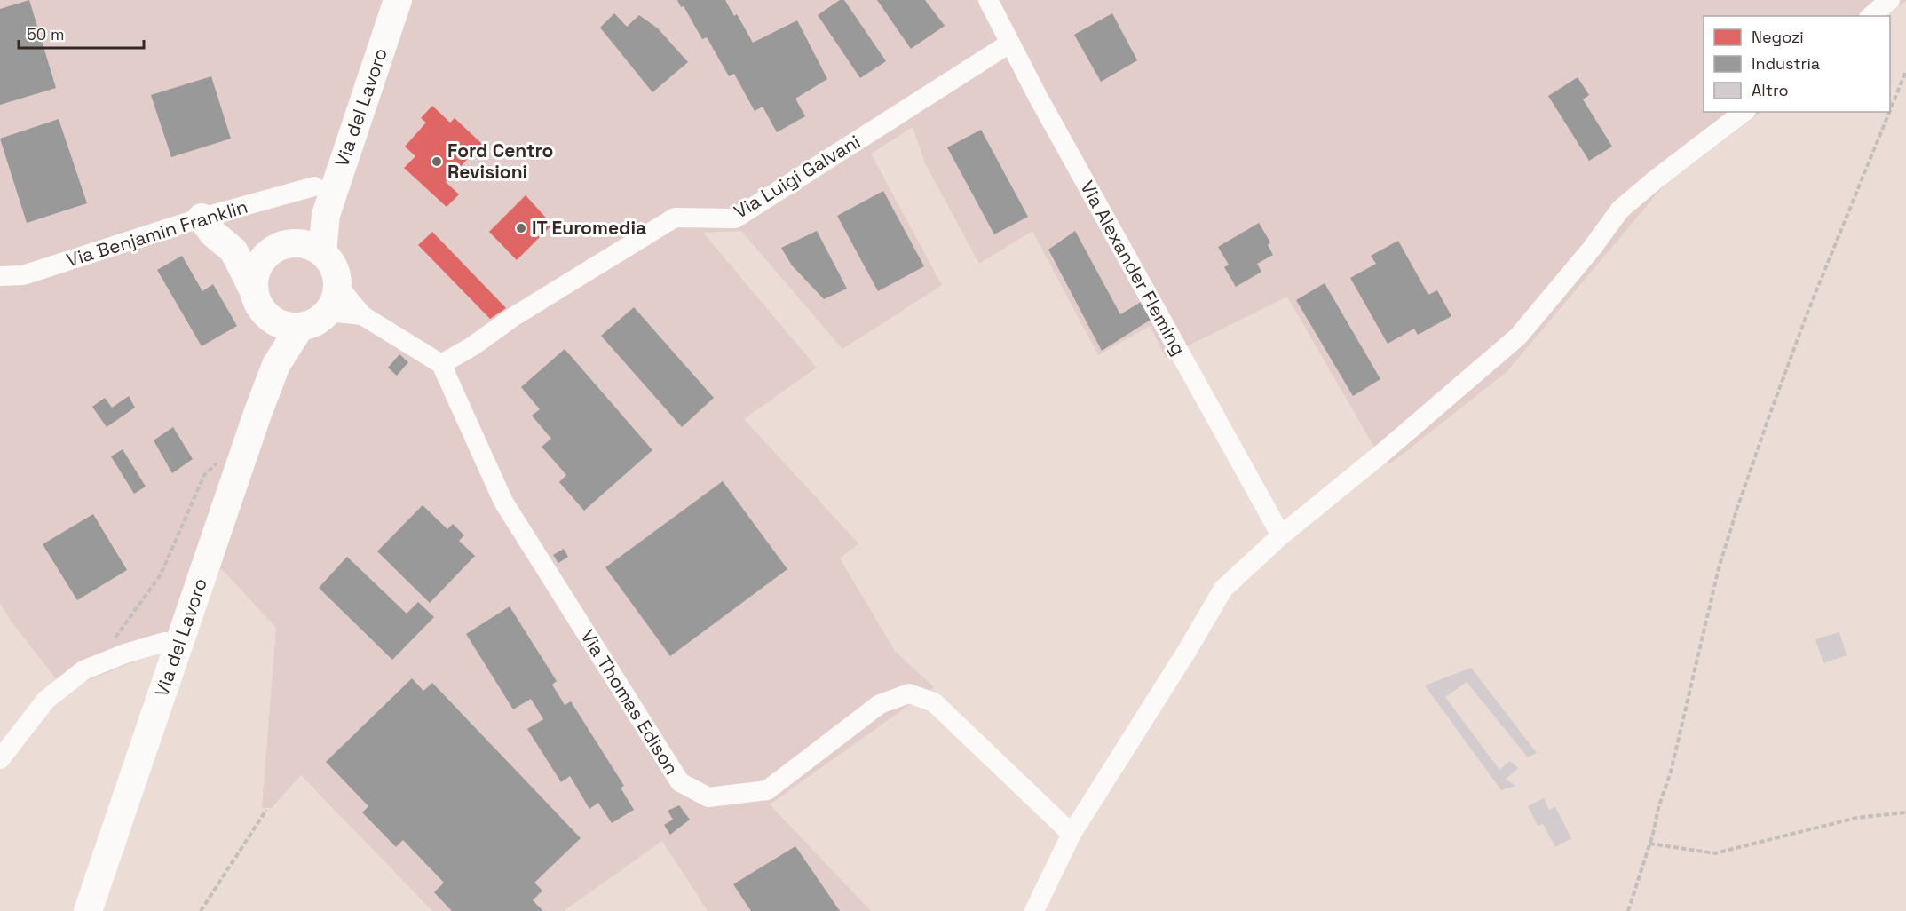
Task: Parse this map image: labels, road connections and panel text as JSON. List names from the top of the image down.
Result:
{
  "streets": {
    "main road": ["Via del Lavoro"],
    "street": [
      "Via Luigi Galvani",
      "Via Benjamin Franklin",
      "Via Alexander Fleming",
      "Via Thomas Edison"
    ]
  },
  "crossings": [
    ["Via Luigi Galvani", "Via Alexander Fleming"],
    ["Via Luigi Galvani", "Via Thomas Edison"]
  ],
  "places": ["Ford Centro Revisioni", "IT Euromedia"],
  "legend": ["Negozi", "Industria", "Altro"],
  "scale_bar": "50 m"
}
